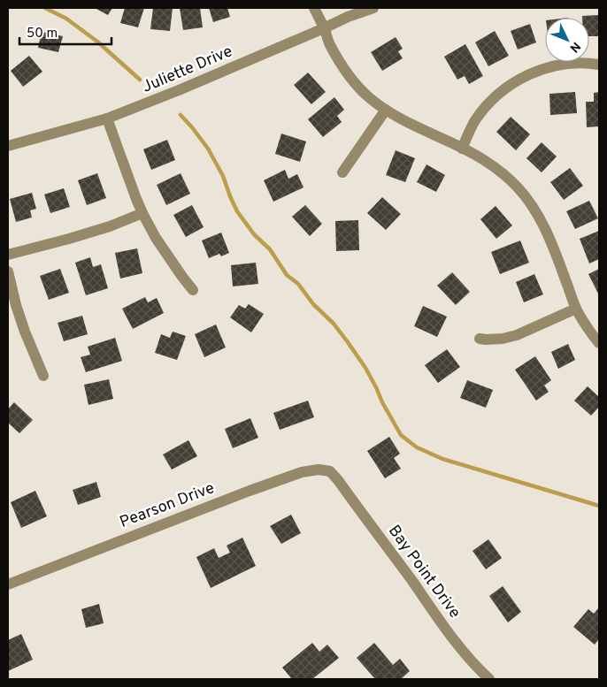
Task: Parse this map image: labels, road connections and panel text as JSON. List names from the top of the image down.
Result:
{
  "streets": {
    "street": ["Juliette Drive", "Pearson Drive", "Bay Point Drive"]
  },
  "crossings": [
    ["Pearson Drive", "Bay Point Drive"]
  ],
  "scale_bar": "50 m",
  "north": "bottom right"
}
